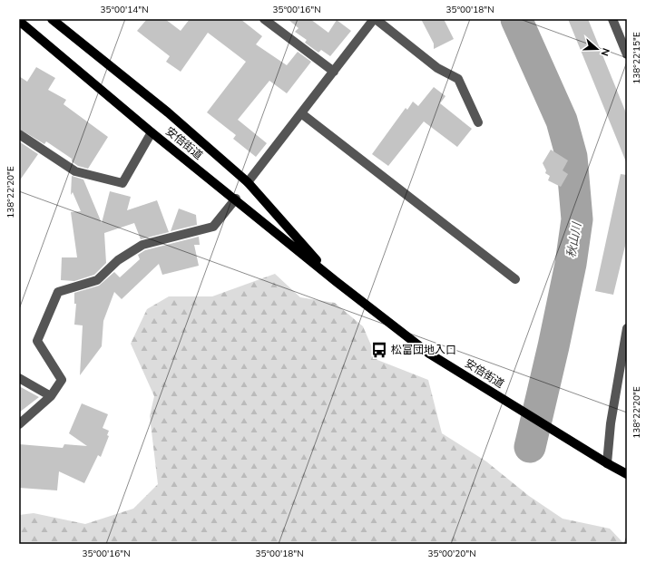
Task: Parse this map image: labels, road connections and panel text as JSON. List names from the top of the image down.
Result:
{
  "streets": {
    "main road": ["安倍街道"]
  },
  "water": ["秋山川"],
  "places": {
    "bus stop": ["松富団地入口"]
  },
  "north": "right",
  "coordinates": [
    "35°00'14\"N",
    "35°00'16\"N",
    "35°00'18\"N",
    "138°22'15\"E",
    "138°22'20\"E",
    "35°00'20\"N"
  ]
}
